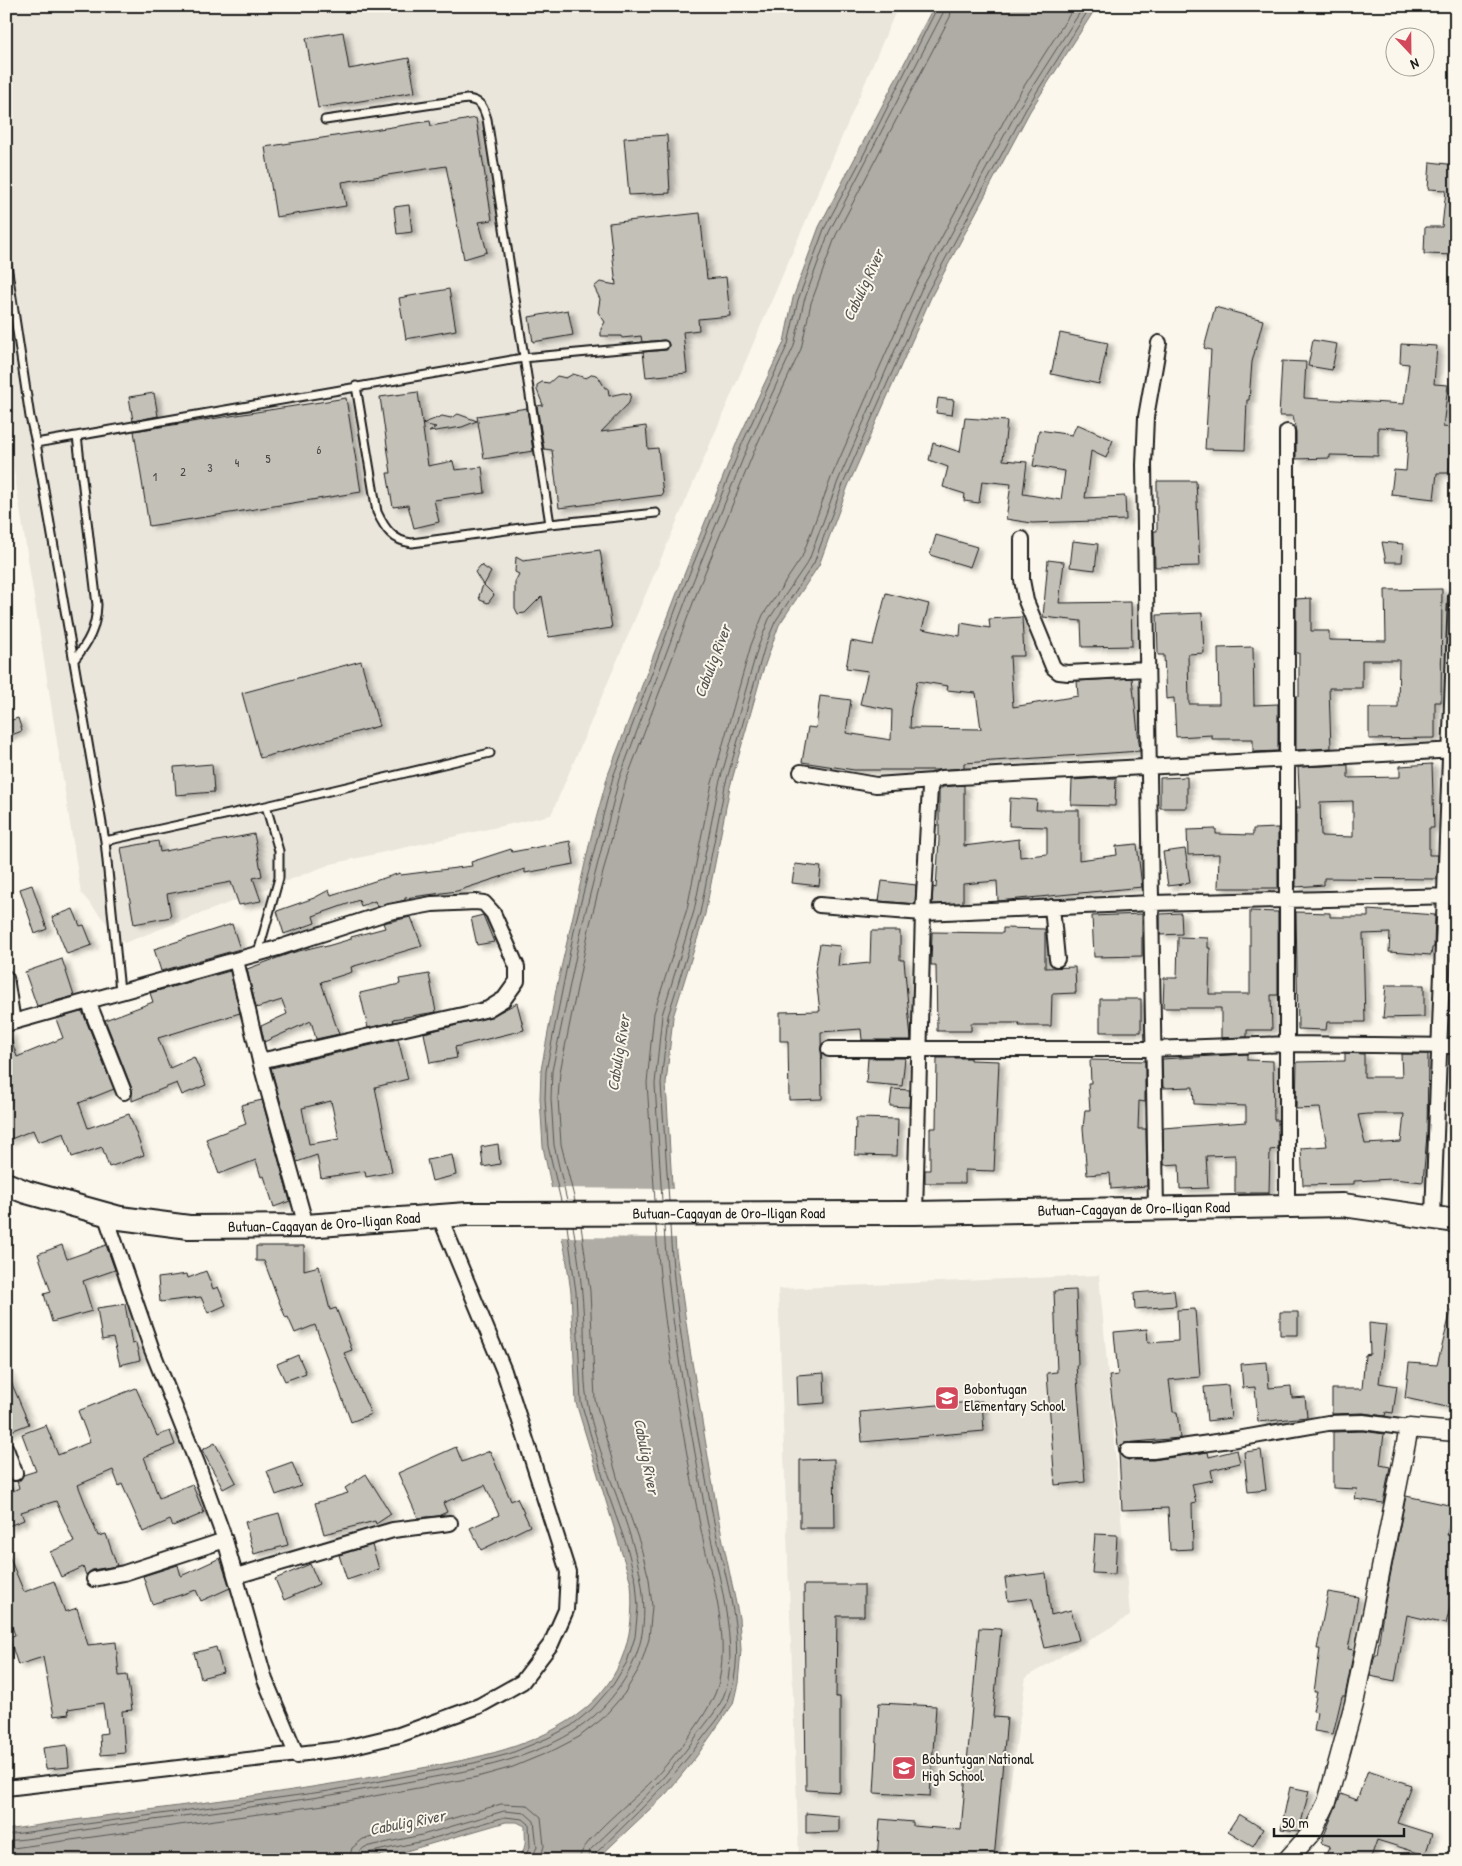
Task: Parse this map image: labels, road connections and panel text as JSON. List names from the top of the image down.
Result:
{
  "streets": {
    "highway": ["Butuan-Cagayan de Oro-Iligan Road"]
  },
  "water": ["Cabulig River"],
  "places": {
    "school or university": ["Bobontugan Elementary School", "Bobuntugan National High School"]
  },
  "house_numbers": [
    "6",
    "5",
    "4",
    "3",
    "2",
    "1"
  ],
  "scale_bar": "50 m",
  "north": "bottom"
}
